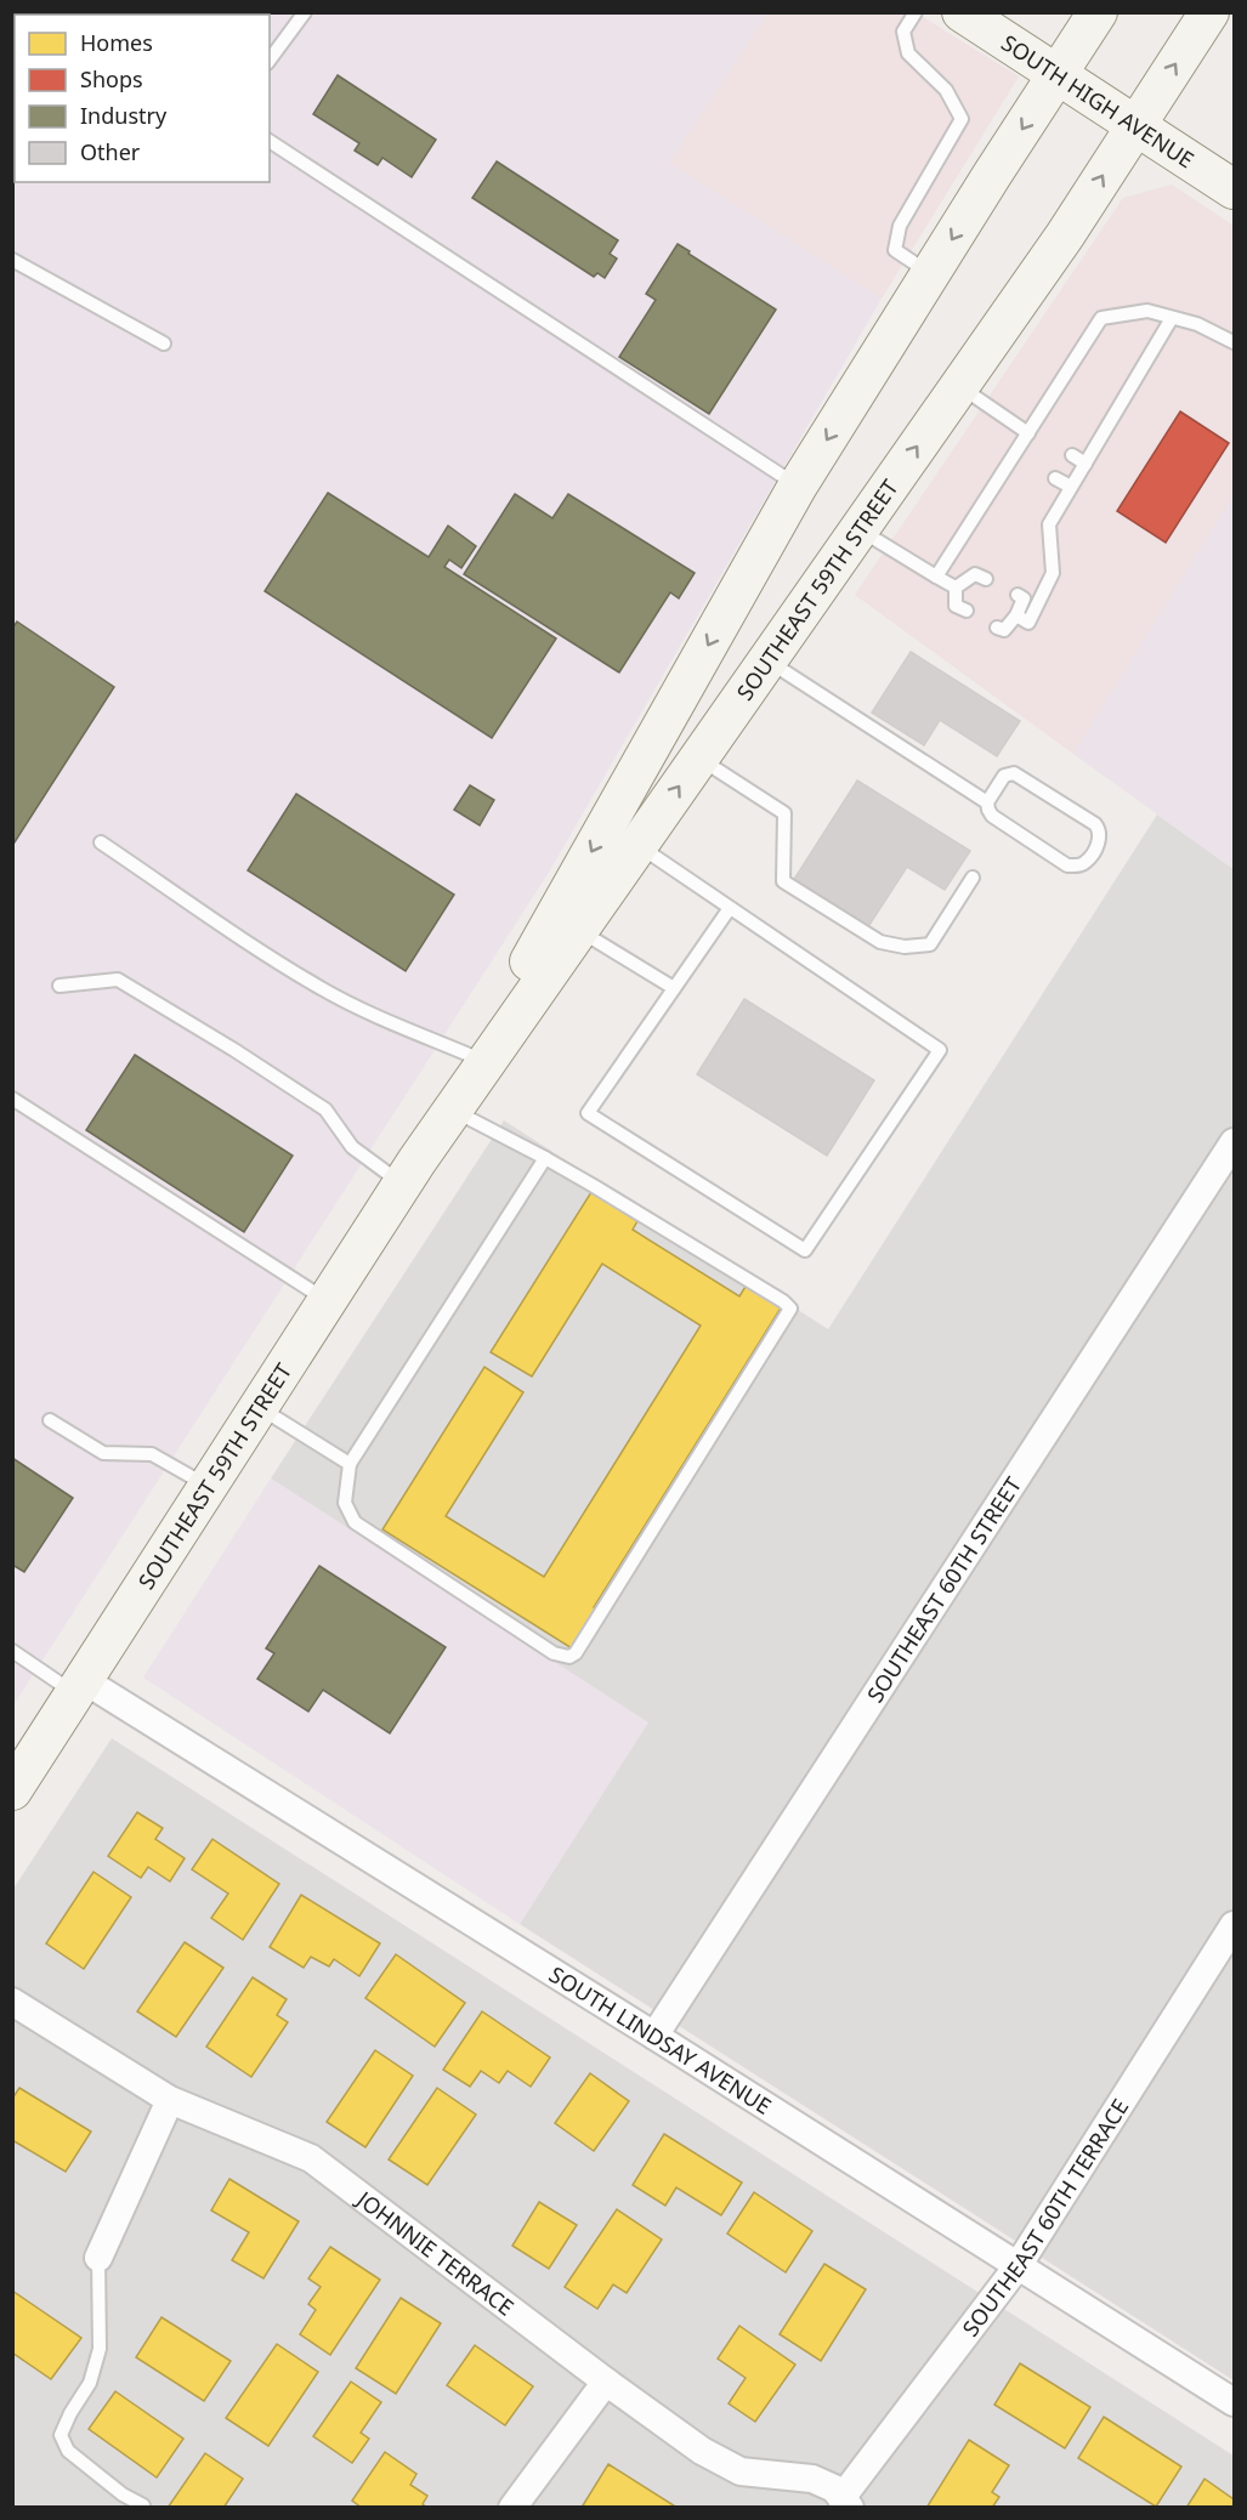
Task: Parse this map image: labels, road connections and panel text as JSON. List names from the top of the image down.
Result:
{
  "streets": {
    "main road": ["SOUTH HIGH AVENUE", "SOUTHEAST 59TH STREET"],
    "street": [
      "SOUTHEAST 60TH STREET",
      "SOUTH LINDSAY AVENUE",
      "SOUTHEAST 60TH TERRACE",
      "JOHNNIE TERRACE"
    ]
  },
  "crossings": [
    ["SOUTH HIGH AVENUE", "SOUTHEAST 59TH STREET"],
    ["SOUTHEAST 59TH STREET", "SOUTH LINDSAY AVENUE"],
    ["SOUTHEAST 60TH STREET", "SOUTH LINDSAY AVENUE"],
    ["SOUTH LINDSAY AVENUE", "SOUTHEAST 60TH TERRACE"],
    ["SOUTHEAST 60TH TERRACE", "JOHNNIE TERRACE"]
  ],
  "legend": [
    "Homes",
    "Shops",
    "Industry",
    "Other"
  ]
}
